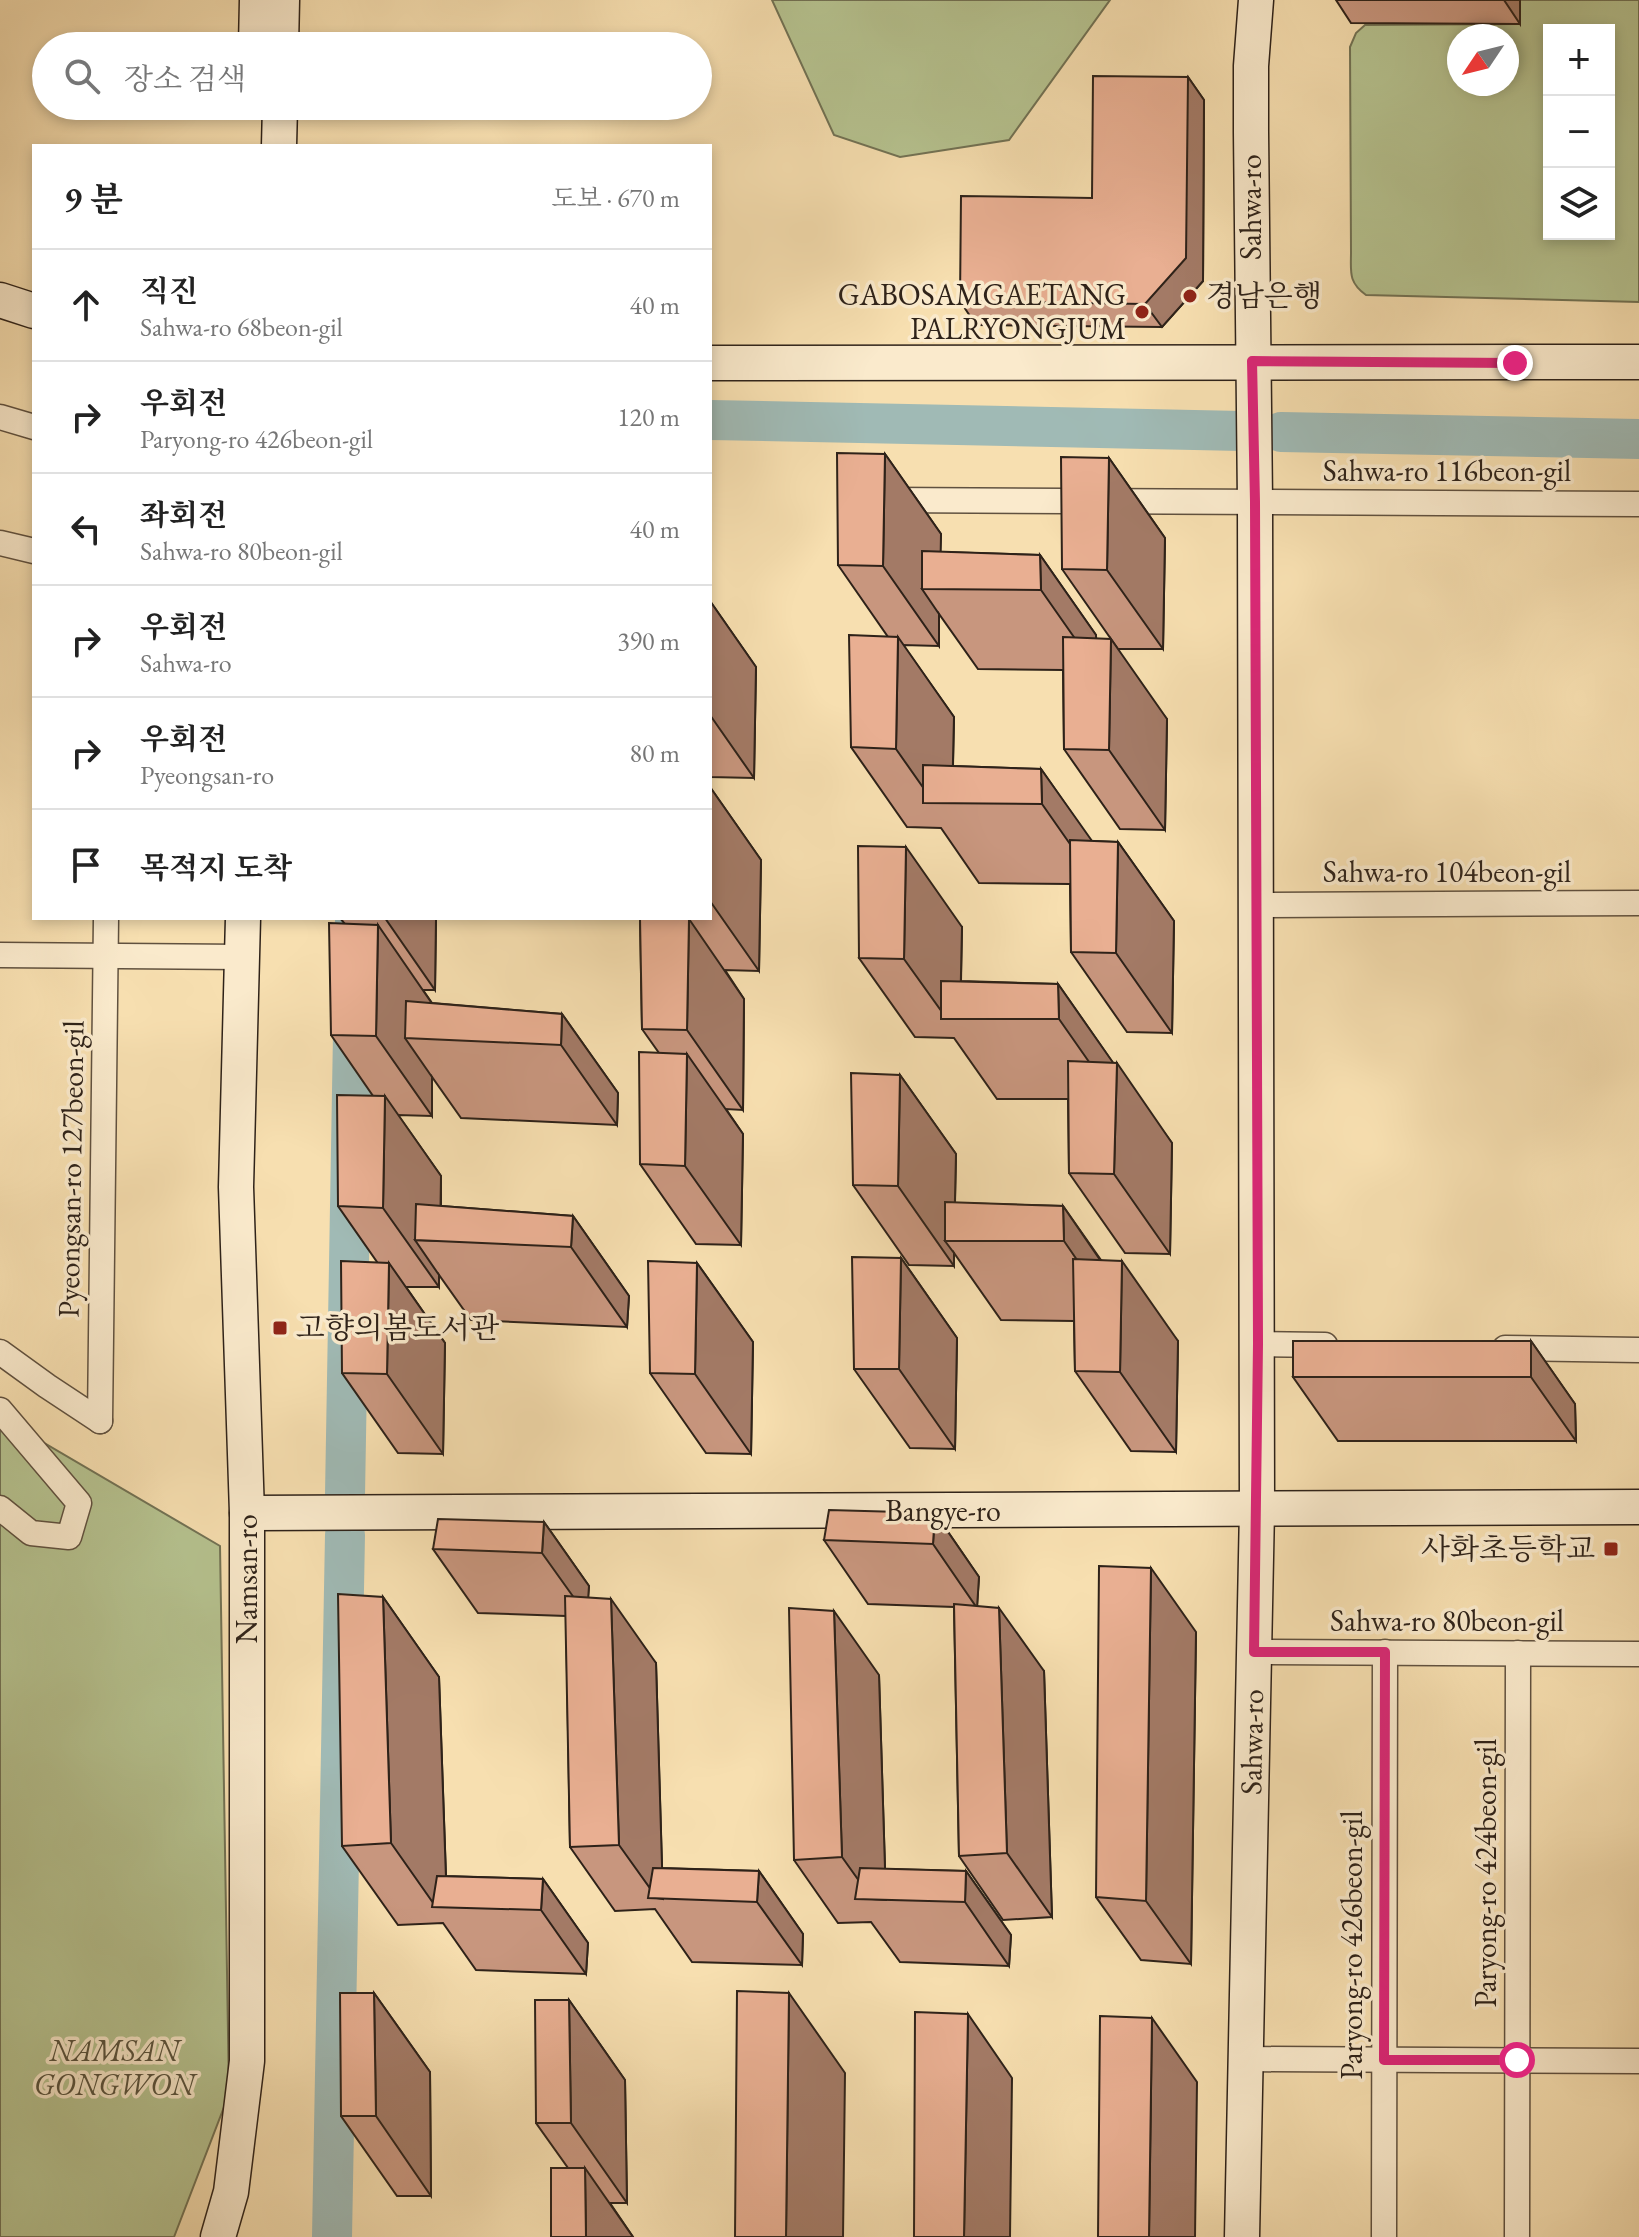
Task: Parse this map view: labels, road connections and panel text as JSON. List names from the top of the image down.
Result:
{
  "streets": {
    "main road": ["Sahwa-ro", "Bangye-ro", "Namsan-ro"],
    "street": [
      "Sahwa-ro 116beon-gil",
      "Sahwa-ro 104beon-gil",
      "Pyeongsan-ro 127beon-gil",
      "Sahwa-ro 80beon-gil",
      "Paryong-ro 424beon-gil",
      "Paryong-ro 426beon-gil"
    ]
  },
  "crossings": [
    ["Sahwa-ro", "Sahwa-ro 116beon-gil"],
    ["Sahwa-ro", "Sahwa-ro 104beon-gil"],
    ["Sahwa-ro", "Bangye-ro"],
    ["Sahwa-ro", "Sahwa-ro 80beon-gil"],
    ["Bangye-ro", "Namsan-ro"],
    ["Sahwa-ro 80beon-gil", "Paryong-ro 424beon-gil"],
    ["Sahwa-ro 80beon-gil", "Paryong-ro 426beon-gil"]
  ],
  "parks": ["NAMSAN GONGWON"],
  "places": {
    "other": ["경남은행", "GABOSAMGAETANG PALRYONGJUM"],
    "transit": ["고향의봄도서관", "사화초등학교"]
  },
  "north": "bottom left",
  "page": {
    "map_buttons": ["+", "−"],
    "search": "장소 검색",
    "heading": ["9 분", "도보 · 670 m"],
    "list": [
      ["직진", "Sahwa-ro 68beon-gil", "40 m"],
      ["우회전", "Paryong-ro 426beon-gil", "120 m"],
      ["좌회전", "Sahwa-ro 80beon-gil", "40 m"],
      ["우회전", "Sahwa-ro", "390 m"],
      ["우회전", "Pyeongsan-ro", "80 m"],
      "목적지 도착"
    ]
  }
}
